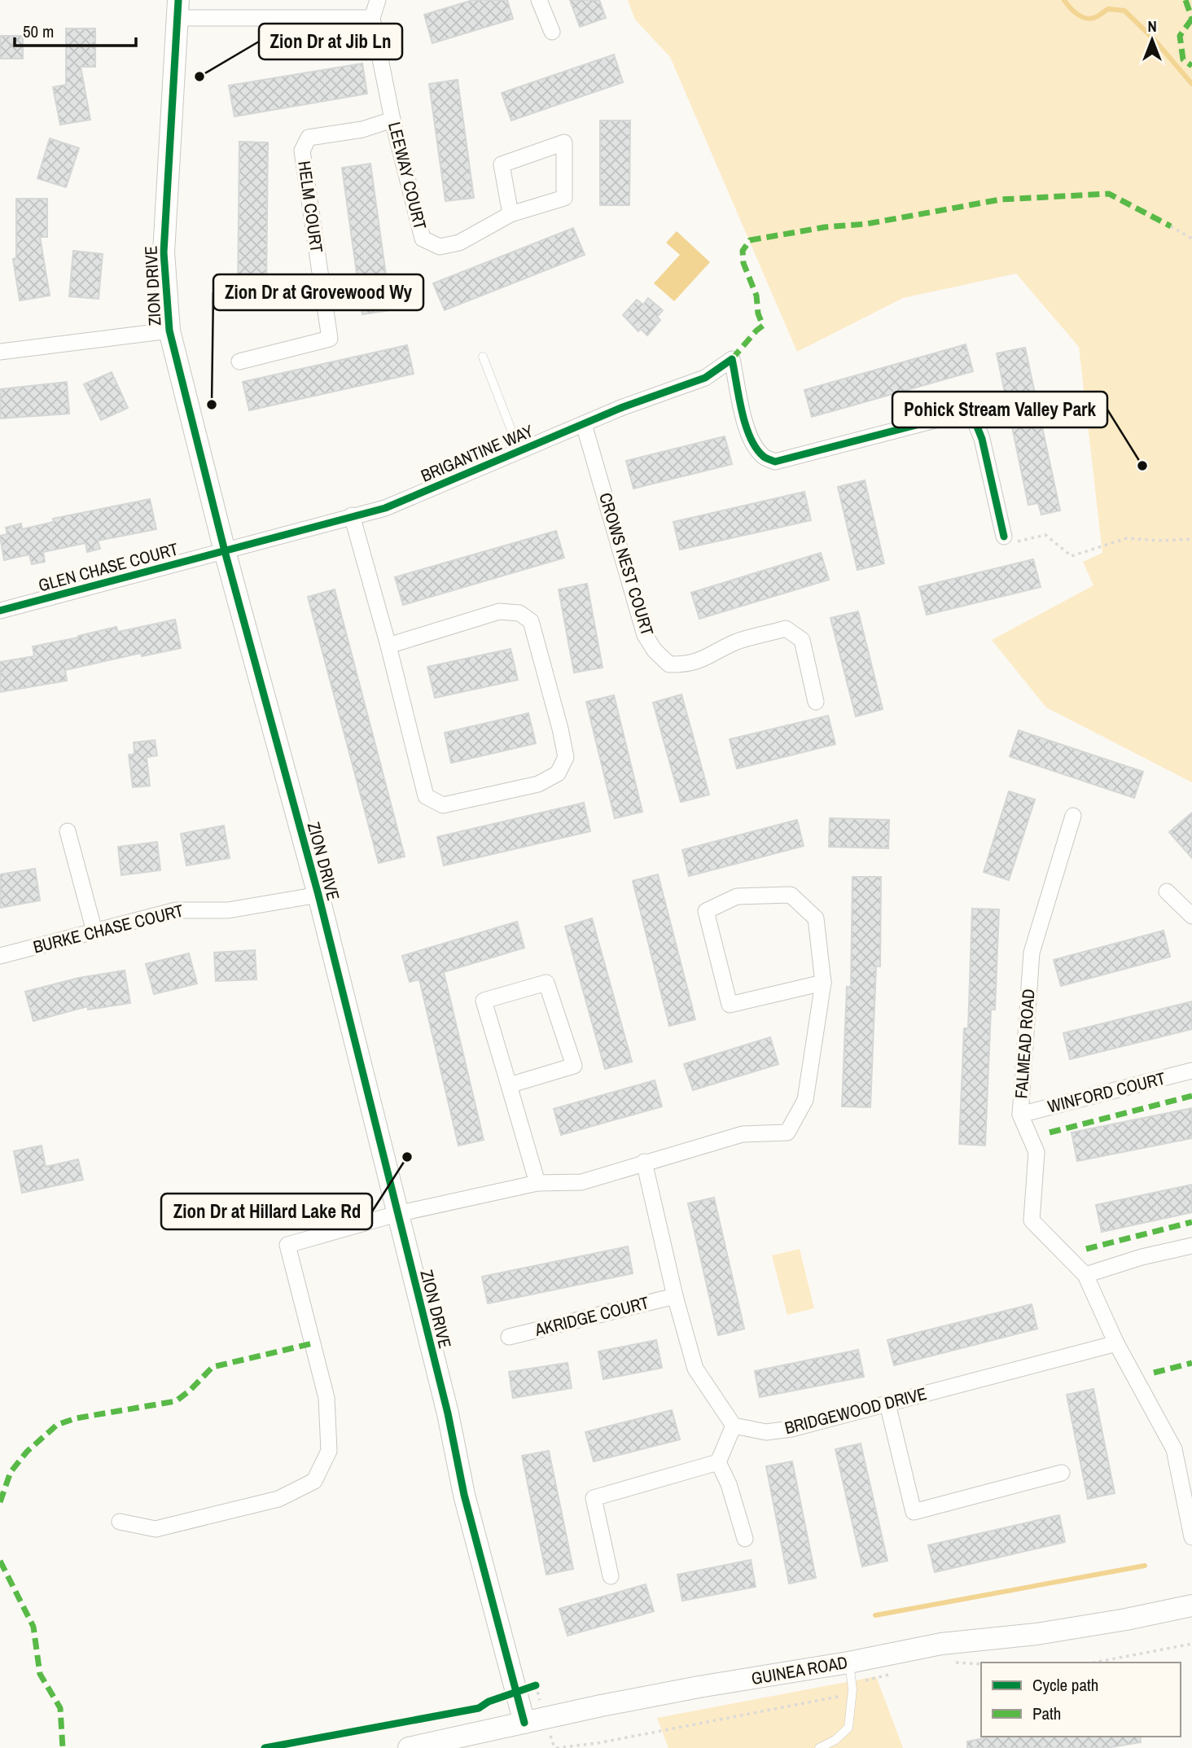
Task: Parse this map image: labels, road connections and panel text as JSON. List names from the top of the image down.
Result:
{
  "streets": {
    "street": [
      "LEEWAY COURT",
      "HELM COURT",
      "ZION DRIVE",
      "BRIGANTINE WAY",
      "CROWS NEST COURT",
      "GLEN CHASE COURT",
      "BURKE CHASE COURT",
      "FALMEAD ROAD",
      "WINFORD COURT",
      "AKRIDGE COURT",
      "BRIDGEWOOD DRIVE",
      "GUINEA ROAD"
    ]
  },
  "crossings": [
    ["LEEWAY COURT", "HELM COURT"],
    ["ZION DRIVE", "BRIGANTINE WAY"],
    ["ZION DRIVE", "GLEN CHASE COURT"],
    ["ZION DRIVE", "BURKE CHASE COURT"],
    ["ZION DRIVE", "GUINEA ROAD"],
    ["BRIGANTINE WAY", "CROWS NEST COURT"],
    ["BRIGANTINE WAY", "GLEN CHASE COURT"],
    ["FALMEAD ROAD", "WINFORD COURT"],
    ["FALMEAD ROAD", "BRIDGEWOOD DRIVE"]
  ],
  "places": [
    "Zion Dr at Jib Ln",
    "Zion Dr at Grovewood Wy",
    "Pohick Stream Valley Park",
    "Zion Dr at Hillard Lake Rd"
  ],
  "legend": ["Cycle path", "Path"],
  "scale_bar": "50 m",
  "north": "top"
}
